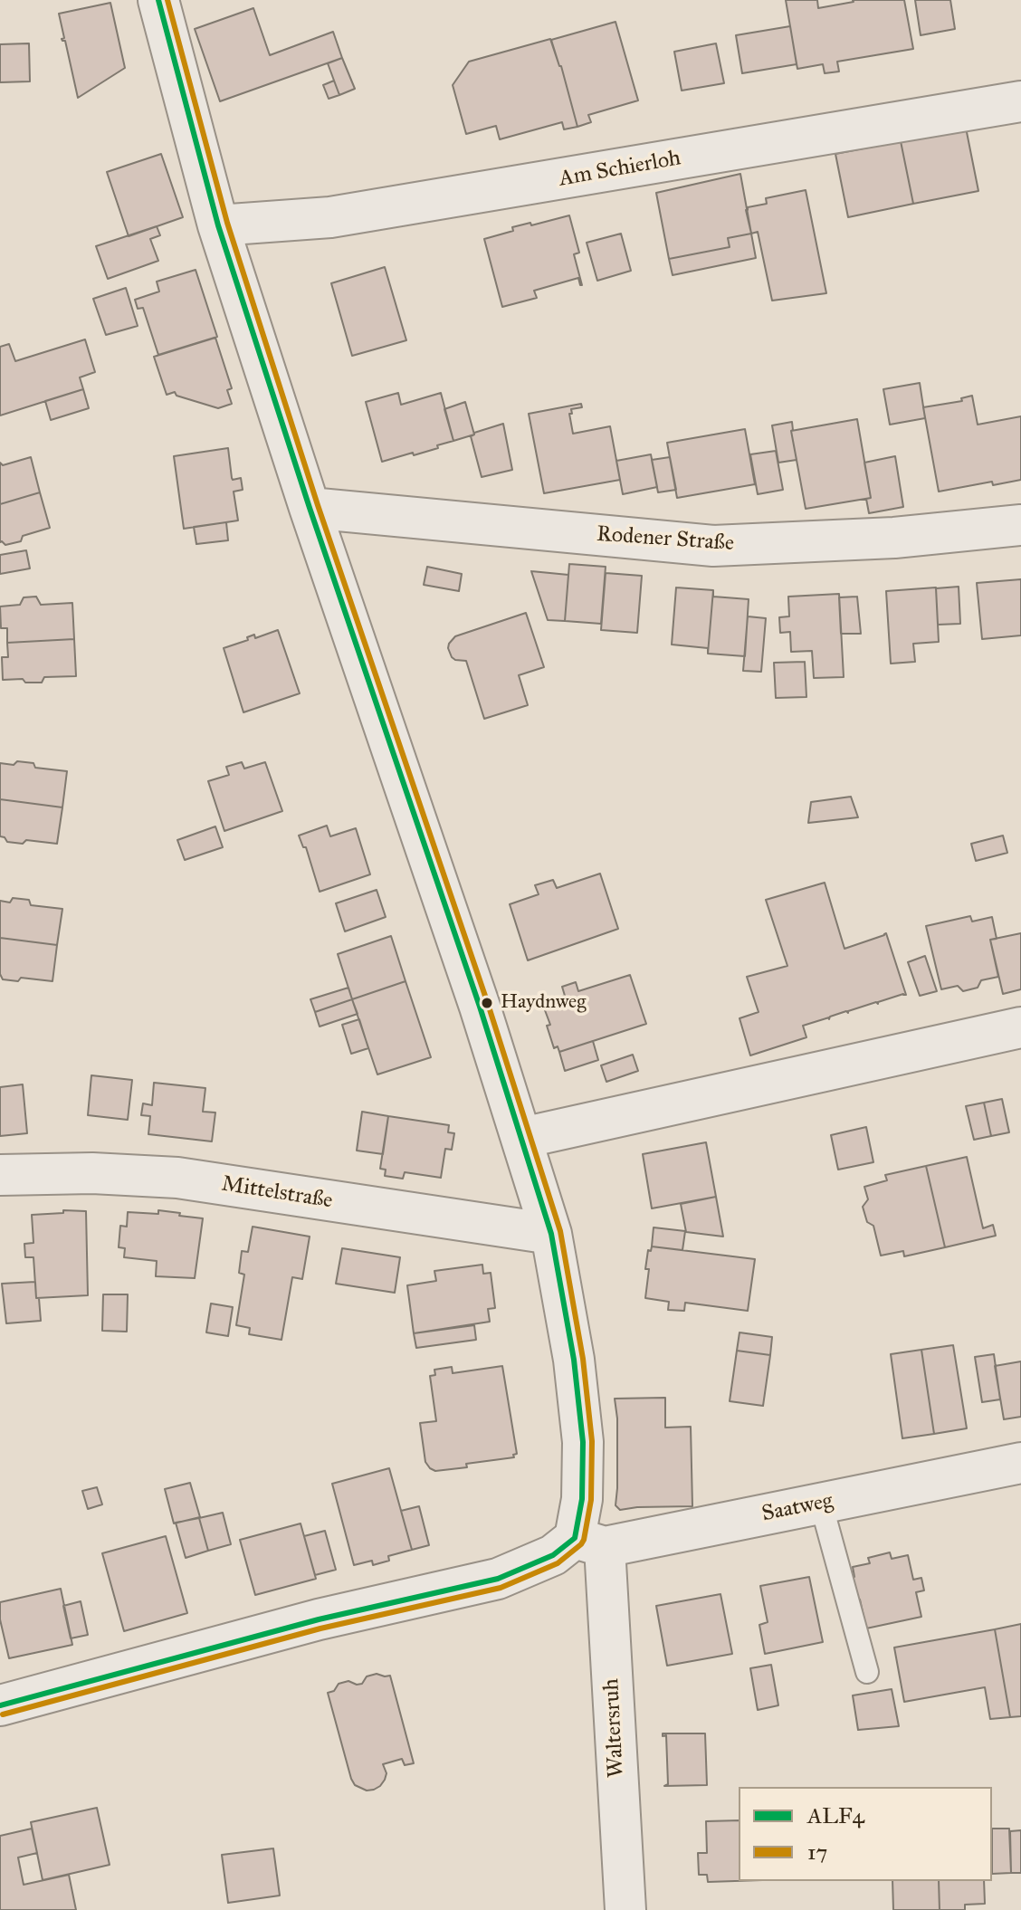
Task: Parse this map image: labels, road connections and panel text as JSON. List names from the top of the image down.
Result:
{
  "streets": {
    "street": [
      "Am Schierloh",
      "Rodener Straße",
      "Mittelstraße",
      "Saatweg",
      "Waltersruh"
    ]
  },
  "crossings": [
    ["Am Schierloh", "Waltersruh"],
    ["Rodener Straße", "Waltersruh"],
    ["Mittelstraße", "Waltersruh"],
    ["Saatweg", "Waltersruh"]
  ],
  "places": ["Haydnweg"],
  "lines": ["transit line ALF4", "transit line 17"],
  "legend": ["ALF4", "17"]
}
